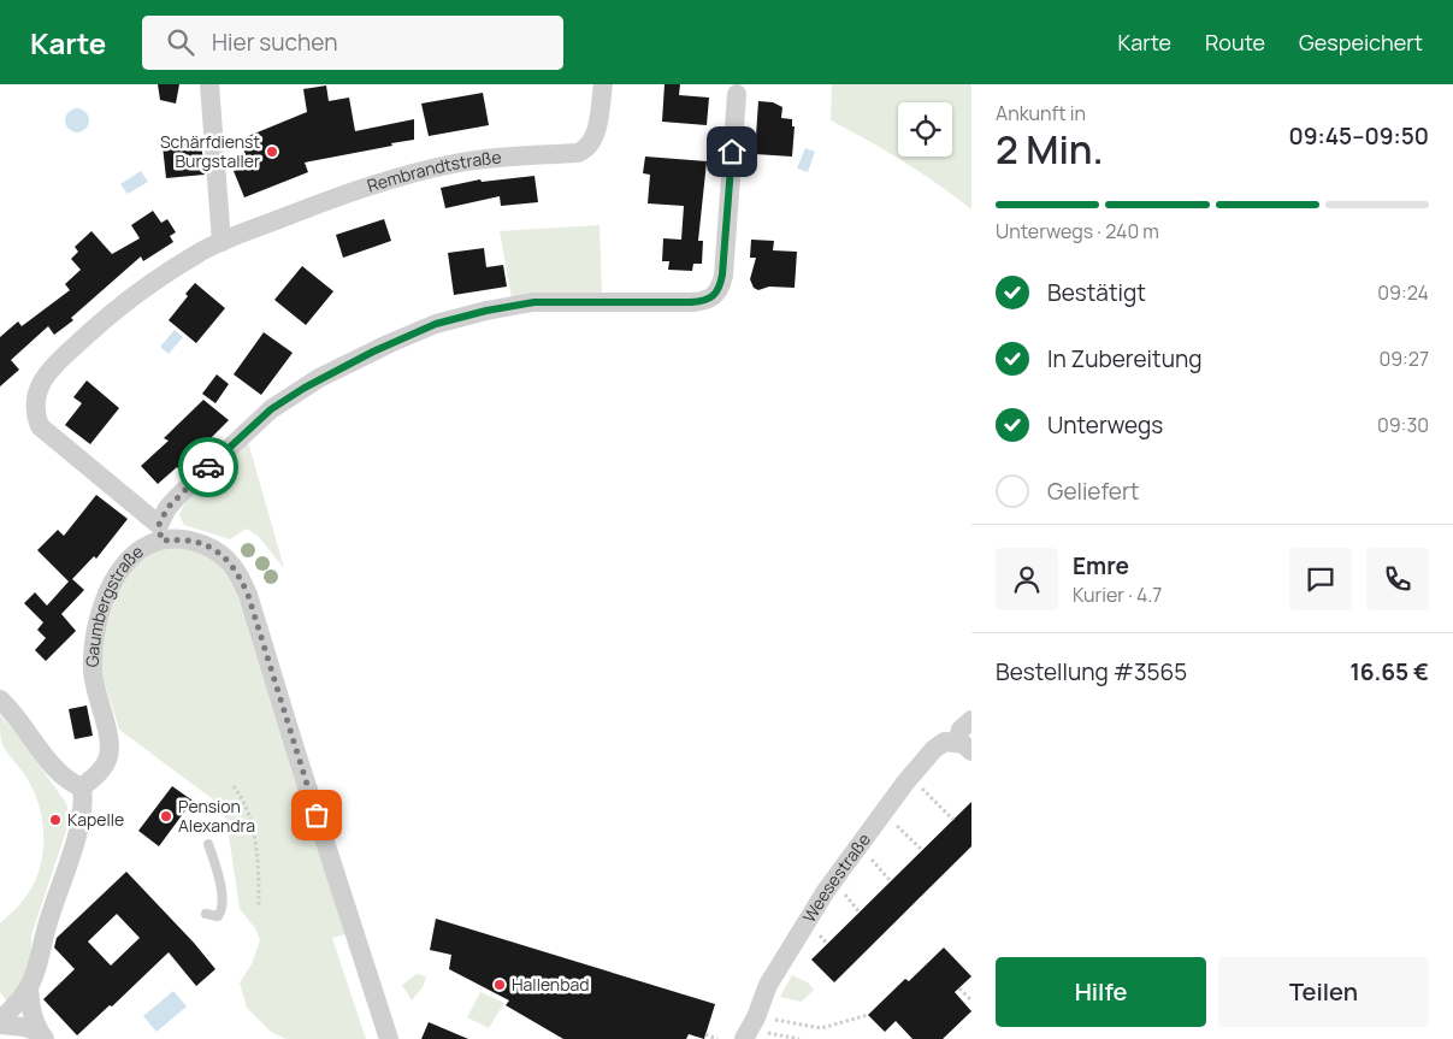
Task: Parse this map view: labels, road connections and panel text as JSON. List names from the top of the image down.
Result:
{
  "streets": {
    "street": ["Rembrandtstraße", "Gaumbergstraße", "Weesestraße"]
  },
  "crossings": [
    ["Rembrandtstraße", "Gaumbergstraße"]
  ],
  "places": [
    "Schärfdienst Burgstaller",
    "Pension Alexandra",
    "Kapelle",
    "Hallenbad"
  ],
  "page": {
    "header": "Karte",
    "search": "Hier suchen",
    "nav": ["Karte", "Route", "Gespeichert"],
    "heading": ["2 Min.", "Ankunft in", "09:45–09:50"],
    "panel": [
      "Emre",
      "Kurier · 4.7",
      "Bestellung #3565",
      "16.65 €"
    ],
    "bar": "Unterwegs · 240 m",
    "list": [
      ["Bestätigt", "09:24"],
      ["In Zubereitung", "09:27"],
      ["Unterwegs", "09:30"],
      "Geliefert"
    ],
    "buttons": ["Hilfe", "Teilen"]
  }
}
